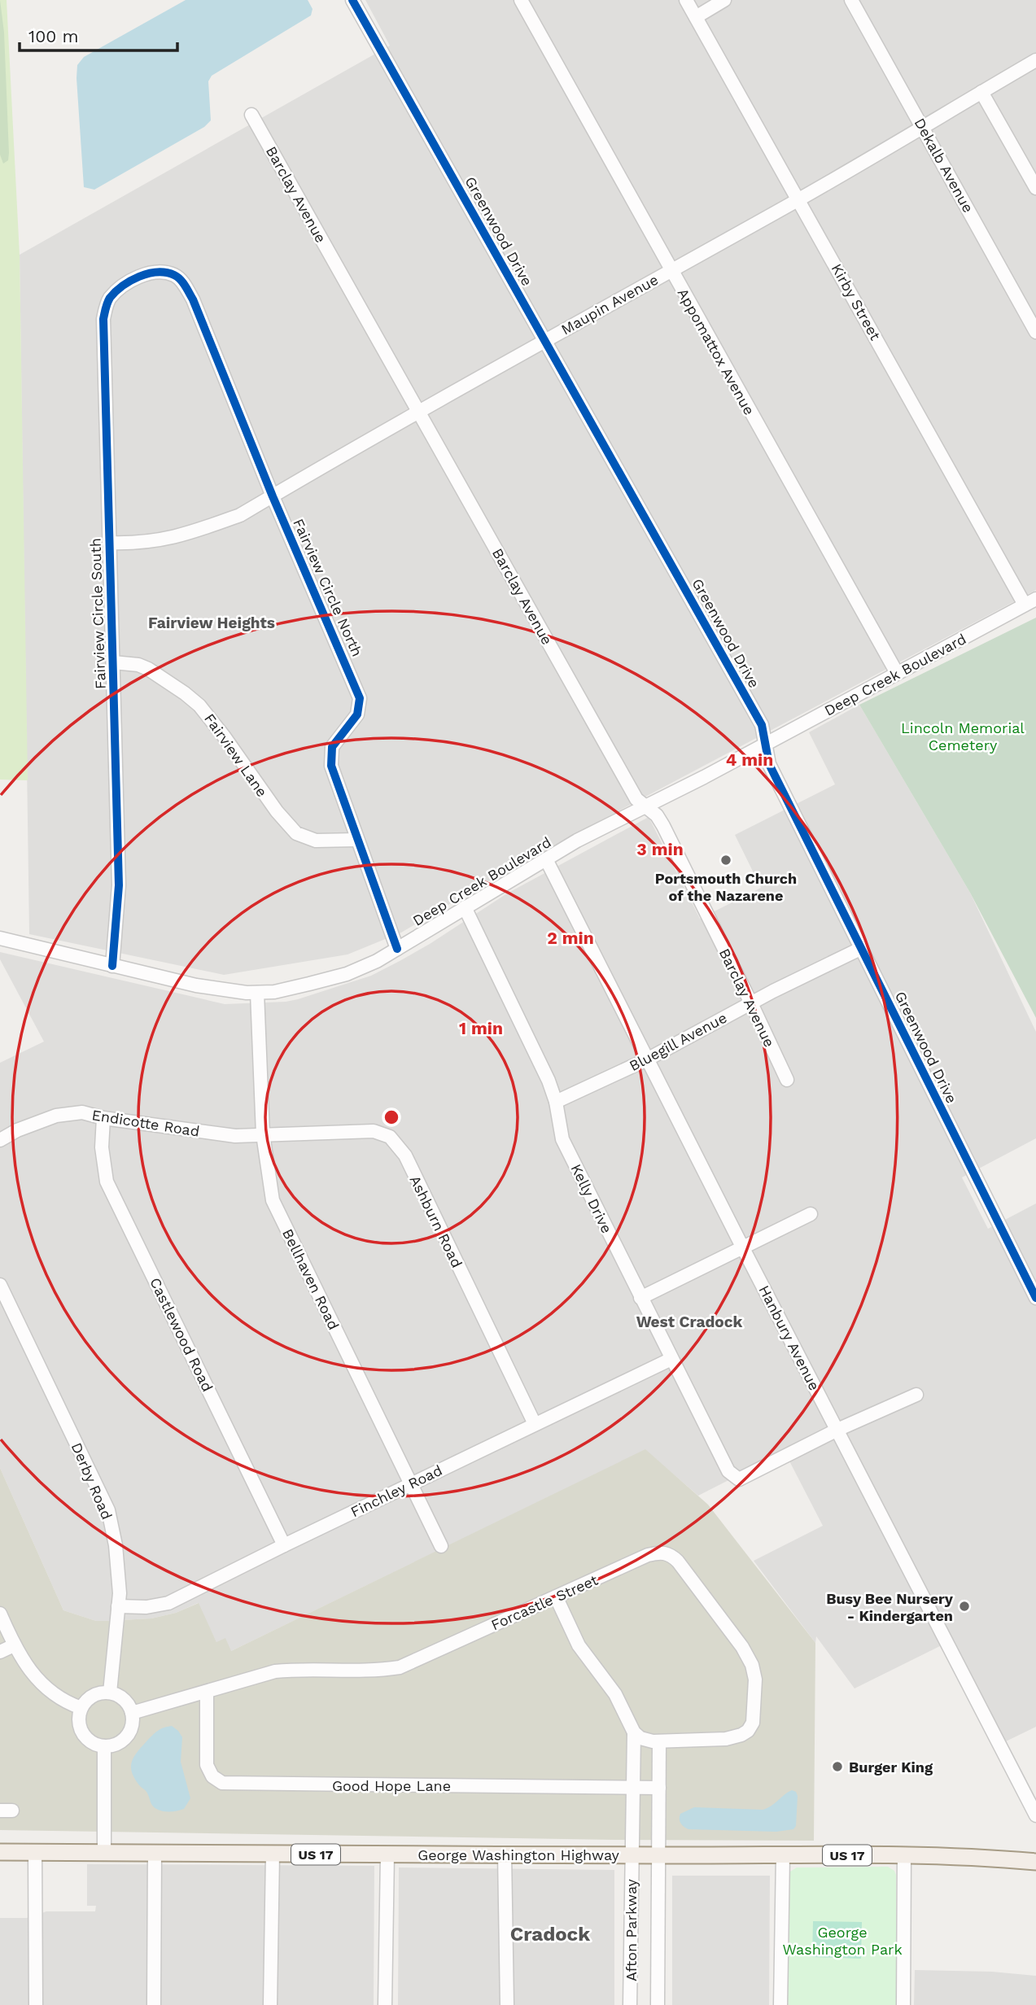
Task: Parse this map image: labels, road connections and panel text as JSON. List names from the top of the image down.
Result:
{
  "streets": {
    "main road": ["US 17", "George Washington Highway"],
    "street": [
      "Dekalb Avenue",
      "Barclay Avenue",
      "Greenwood Drive",
      "Kirby Street",
      "Maupin Avenue",
      "Appomattox Avenue",
      "Fairview Circle North",
      "Fairview Circle South",
      "Deep Creek Boulevard",
      "Fairview Lane",
      "Bluegill Avenue",
      "Endicotte Road",
      "Kelly Drive",
      "Ashburn Road",
      "Bellhaven Road",
      "Castlewood Road",
      "Hanbury Avenue",
      "Derby Road",
      "Finchley Road",
      "Forcastle Street",
      "Good Hope Lane",
      "Afton Parkway"
    ]
  },
  "crossings": [
    ["Dekalb Avenue", "Maupin Avenue"],
    ["Barclay Avenue", "Maupin Avenue"],
    ["Barclay Avenue", "Deep Creek Boulevard"],
    ["Barclay Avenue", "Bluegill Avenue"],
    ["Greenwood Drive", "Maupin Avenue"],
    ["Greenwood Drive", "Deep Creek Boulevard"],
    ["Greenwood Drive", "Bluegill Avenue"],
    ["Kirby Street", "Maupin Avenue"],
    ["Kirby Street", "Deep Creek Boulevard"],
    ["Maupin Avenue", "Appomattox Avenue"],
    ["Maupin Avenue", "Fairview Circle North"],
    ["Maupin Avenue", "Fairview Circle South"],
    ["Appomattox Avenue", "Deep Creek Boulevard"],
    ["Fairview Circle North", "Fairview Circle South"],
    ["Fairview Circle North", "Deep Creek Boulevard"],
    ["Fairview Circle North", "Fairview Lane"],
    ["Fairview Circle South", "Deep Creek Boulevard"],
    ["Fairview Circle South", "Fairview Lane"],
    ["Deep Creek Boulevard", "Kelly Drive"],
    ["Deep Creek Boulevard", "Bellhaven Road"],
    ["Deep Creek Boulevard", "Hanbury Avenue"],
    ["Bluegill Avenue", "Kelly Drive"],
    ["Bluegill Avenue", "Hanbury Avenue"],
    ["Endicotte Road", "Ashburn Road"],
    ["Endicotte Road", "Bellhaven Road"],
    ["Endicotte Road", "Castlewood Road"],
    ["Kelly Drive", "Hanbury Avenue"],
    ["Kelly Drive", "Finchley Road"],
    ["Ashburn Road", "Bellhaven Road"],
    ["Ashburn Road", "Finchley Road"],
    ["Bellhaven Road", "Finchley Road"],
    ["Castlewood Road", "Finchley Road"],
    ["Derby Road", "Finchley Road"],
    ["Derby Road", "Forcastle Street"],
    ["Forcastle Street", "Good Hope Lane"],
    ["Forcastle Street", "Afton Parkway"],
    ["Good Hope Lane", "Afton Parkway"],
    ["George Washington Highway", "Afton Parkway"]
  ],
  "districts": ["Fairview Heights", "West Cradock", "Cradock"],
  "parks": ["Lincoln Memorial Cemetery", "George Washington Park"],
  "places": ["Portsmouth Church of the Nazarene", "Busy Bee Nursery - Kindergarten", "Burger King"],
  "scale_bar": "100 m",
  "rings": [
    "4 min",
    "3 min",
    "2 min",
    "1 min"
  ]
}
